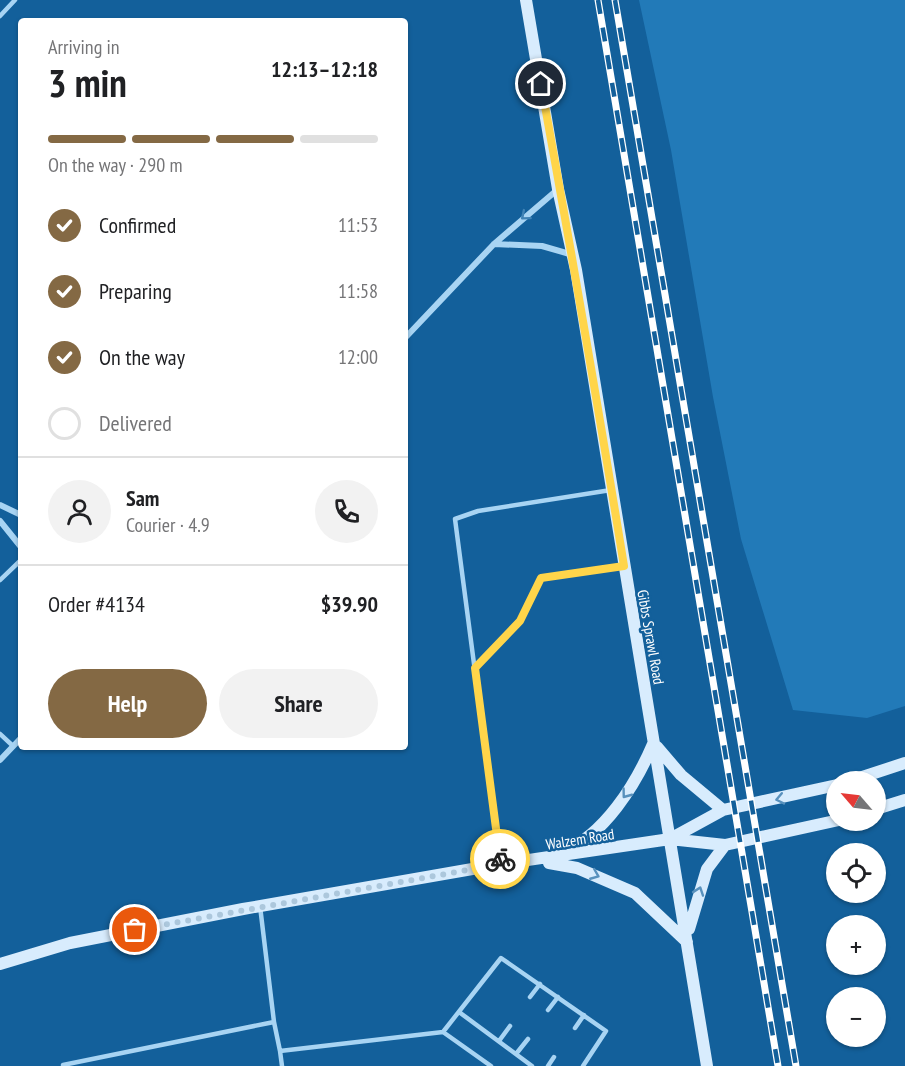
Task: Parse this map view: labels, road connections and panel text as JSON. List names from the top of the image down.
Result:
{
  "streets": {
    "main road": ["Gibbs Sprawl Road", "Walzem Road"]
  },
  "crossings": [
    ["Gibbs Sprawl Road", "Walzem Road"]
  ],
  "north": "top left",
  "page": {
    "heading": ["3 min", "Arriving in", "12:13–12:18"],
    "panel": [
      "Sam",
      "Courier · 4.9",
      "Order #4134",
      "$39.90"
    ],
    "bar": "On the way · 290 m",
    "list": [
      ["Confirmed", "11:53"],
      ["Preparing", "11:58"],
      ["On the way", "12:00"],
      "Delivered"
    ],
    "buttons": ["Help", "Share"],
    "map_buttons": ["+", "−"]
  }
}
